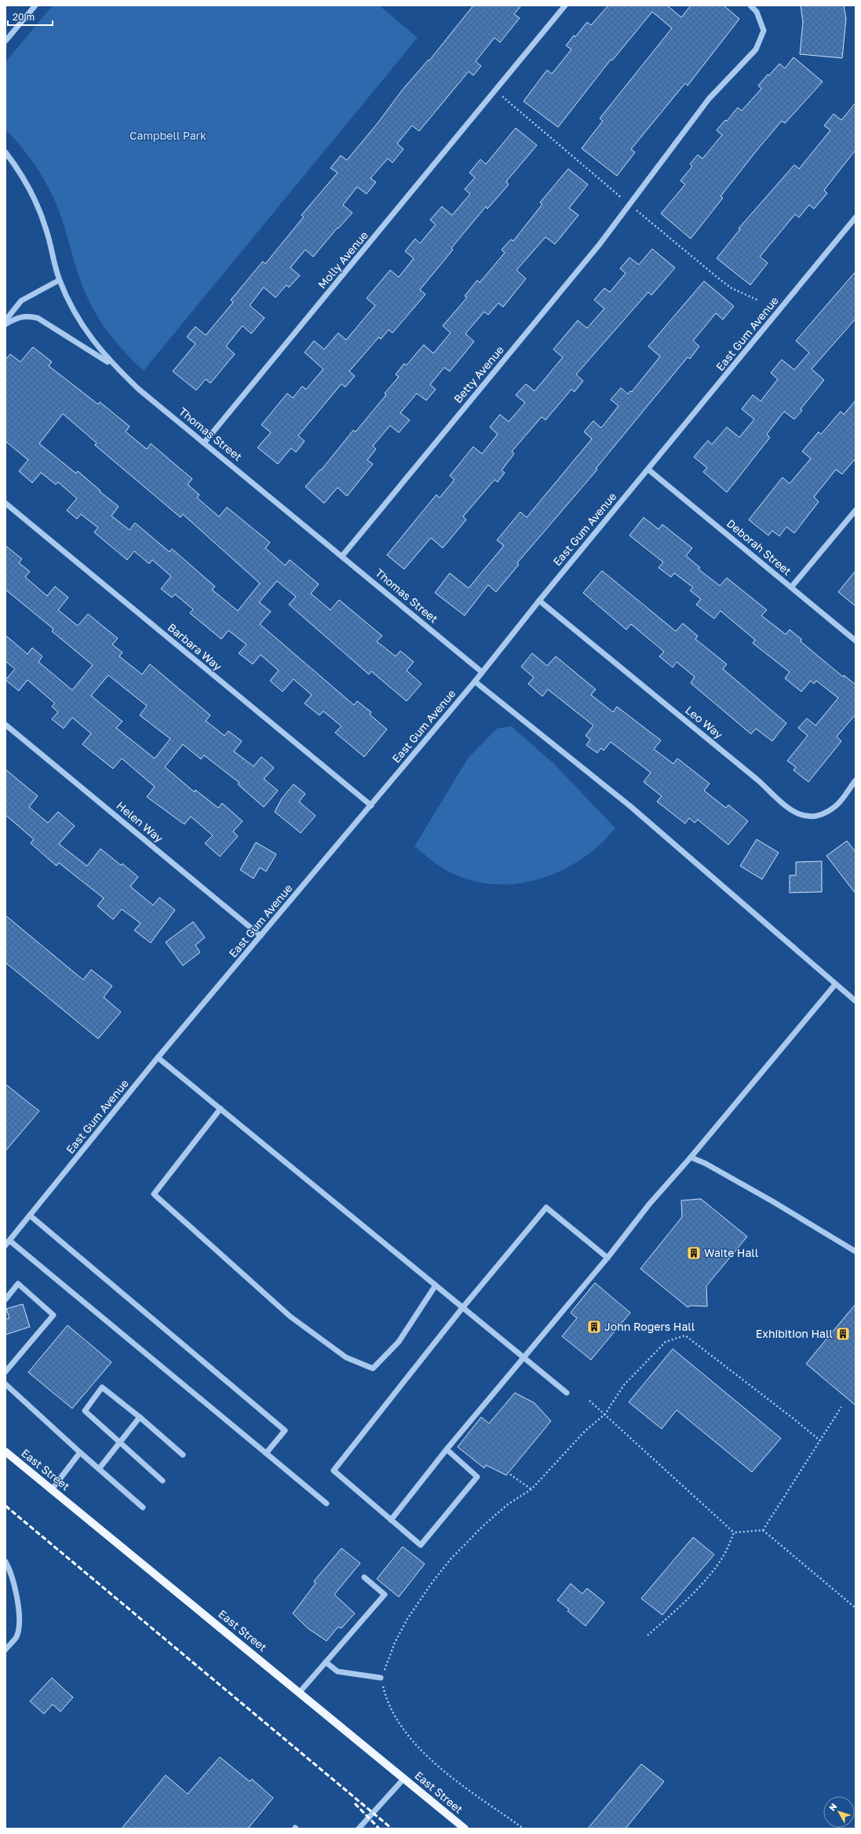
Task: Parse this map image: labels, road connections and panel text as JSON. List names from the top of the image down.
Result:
{
  "streets": {
    "main road": ["East Street"],
    "street": [
      "Molly Avenue",
      "East Gum Avenue",
      "Betty Avenue",
      "Thomas Street",
      "Deborah Street",
      "Barbara Way",
      "Leo Way",
      "Helen Way"
    ]
  },
  "crossings": [
    ["Molly Avenue", "Thomas Street"],
    ["East Gum Avenue", "Thomas Street"],
    ["East Gum Avenue", "Deborah Street"],
    ["East Gum Avenue", "Barbara Way"],
    ["East Gum Avenue", "Leo Way"],
    ["East Gum Avenue", "Helen Way"],
    ["Betty Avenue", "Thomas Street"]
  ],
  "parks": ["Campbell Park"],
  "places": {
    "building": ["Waite Hall", "John Rogers Hall", "Exhibition Hall"]
  },
  "scale_bar": "20 m",
  "north": "top left"
}
